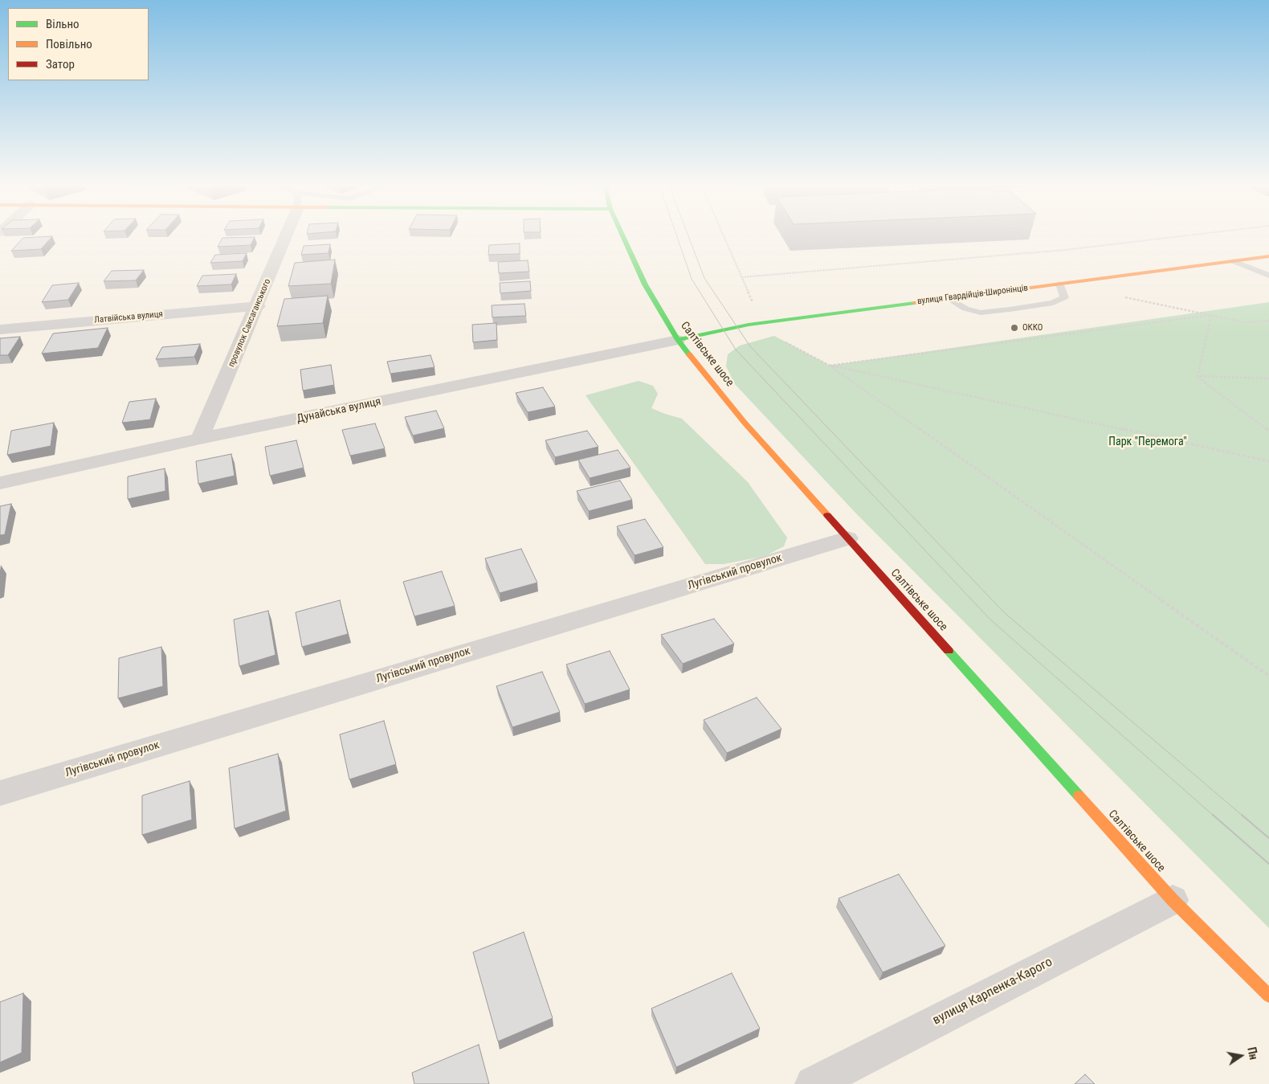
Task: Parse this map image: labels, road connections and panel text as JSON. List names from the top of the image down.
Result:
{
  "streets": {
    "main road": ["вулиця Гвардійців-Широнінців", "Салтівське шосе"],
    "street": [
      "Латвійська вулиця",
      "провулок Саксаганського",
      "Дунайська вулиця",
      "Лугівський провулок",
      "вулиця Карпенка-Карого"
    ]
  },
  "crossings": [
    ["вулиця Гвардійців-Широнінців", "Салтівське шосе"],
    ["вулиця Гвардійців-Широнінців", "Дунайська вулиця"],
    ["Латвійська вулиця", "провулок Саксаганського"],
    ["провулок Саксаганського", "Дунайська вулиця"],
    ["Салтівське шосе", "Дунайська вулиця"],
    ["Салтівське шосе", "Лугівський провулок"],
    ["Салтівське шосе", "вулиця Карпенка-Карого"]
  ],
  "parks": ["Парк \"Перемога\""],
  "places": ["ОККО"],
  "legend": ["Вільно", "Повільно", "Затор"],
  "north": "right"
}
